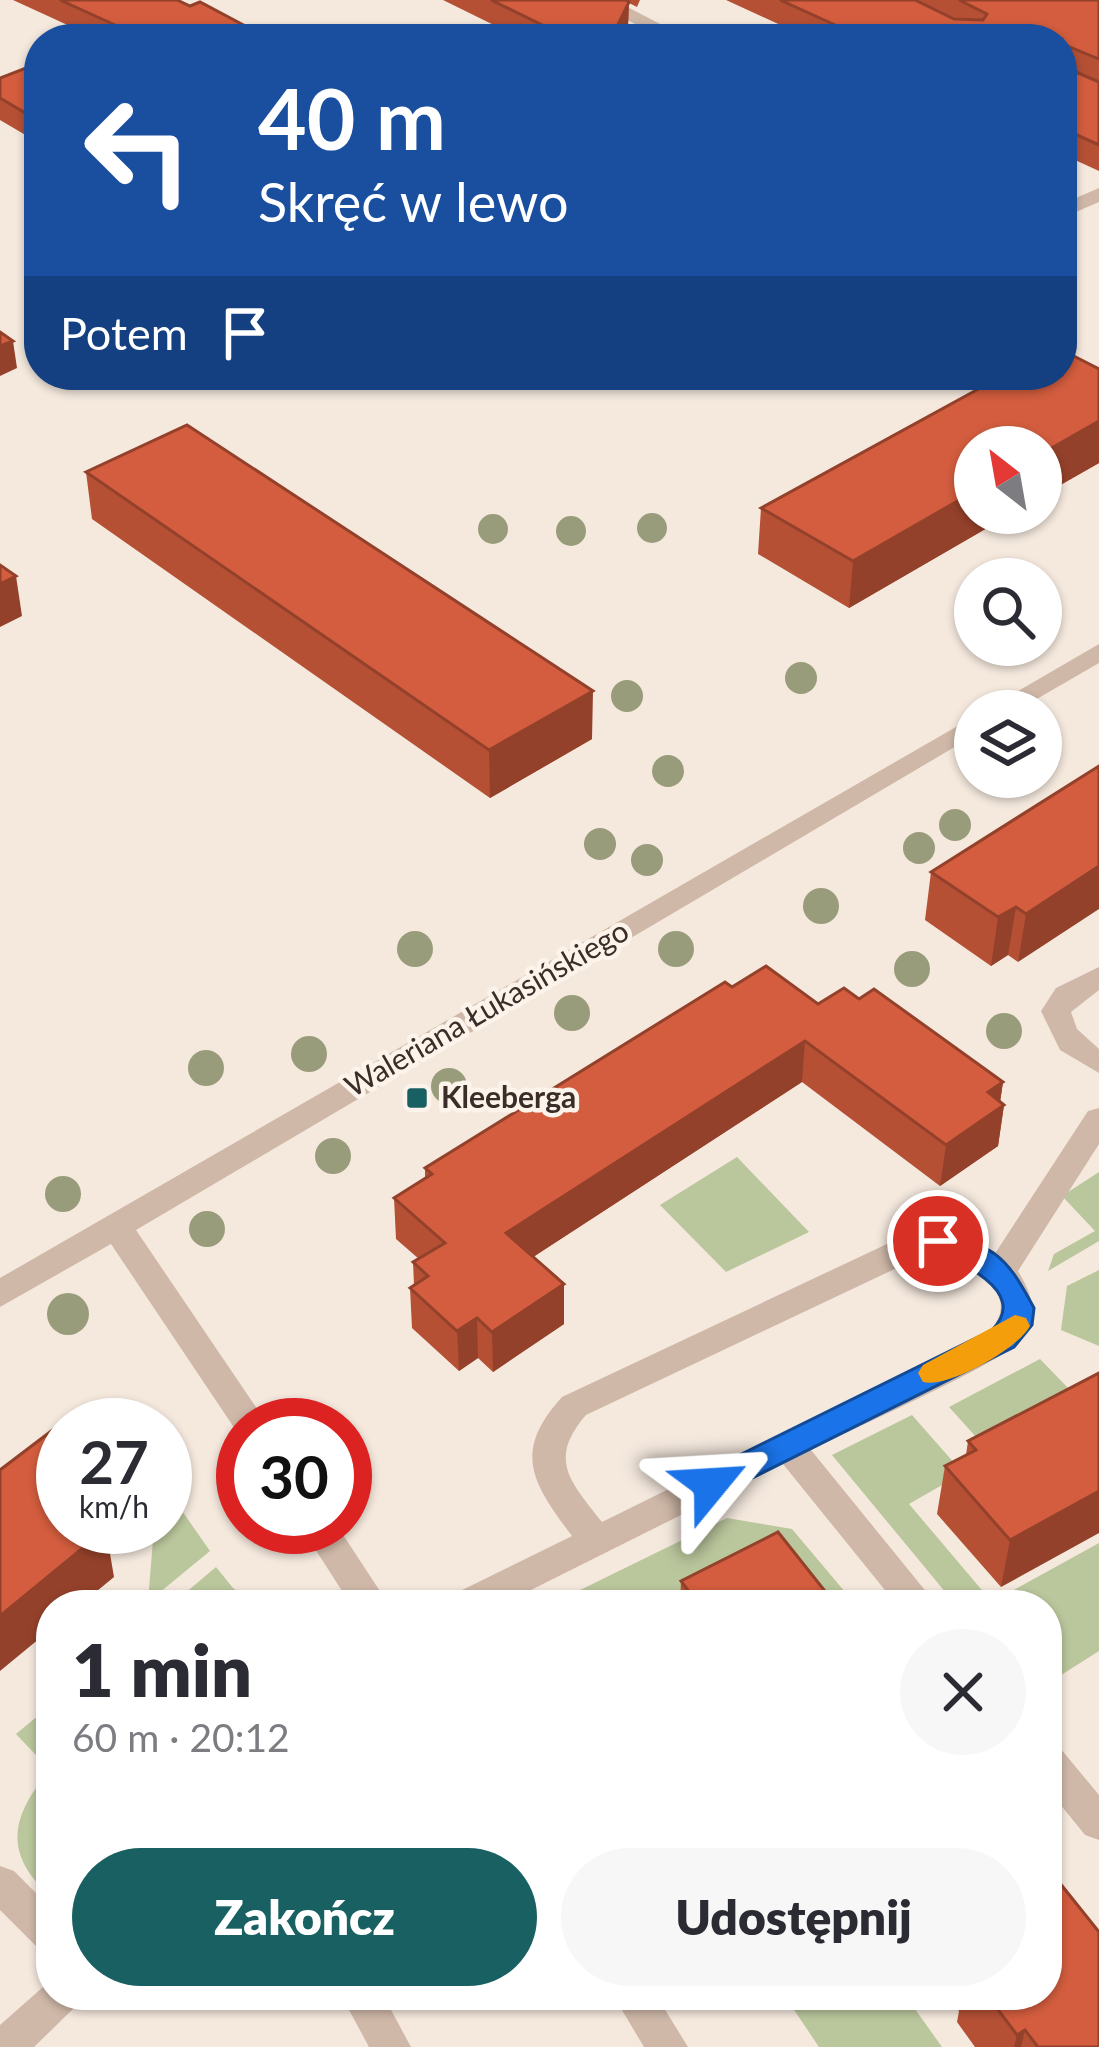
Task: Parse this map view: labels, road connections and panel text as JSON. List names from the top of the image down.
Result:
{
  "streets": {
    "street": ["Waleriana Łukasińskiego"]
  },
  "places": {
    "transit": ["Kleeberga"]
  },
  "north": "top left",
  "page": {
    "turn": ["40 m", "Skręć w lewo"],
    "then": "Potem",
    "speed": "27 km/h",
    "limit": "30",
    "heading": ["1 min", "60 m · 20:12"],
    "buttons": ["Zakończ", "Udostępnij"]
  }
}
